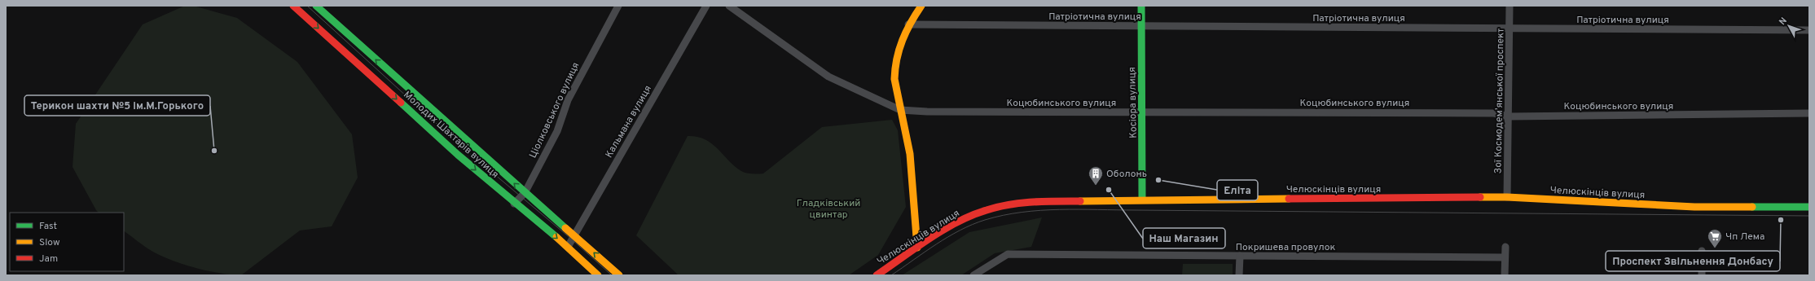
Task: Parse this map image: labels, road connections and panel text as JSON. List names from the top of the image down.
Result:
{
  "streets": {
    "main road": ["Косіора вулиця", "Молодих Шахтарів вулиця", "Челюскінців вулиця"],
    "street": [
      "Патріотична вулиця",
      "Зої Космодем’янської проспект",
      "Коцюбинського вулиця",
      "Ціолковського вулиця",
      "Кальмана вулиця",
      "Покришева провулок"
    ]
  },
  "crossings": [
    ["Патріотична вулиця", "Зої Космодем’янської проспект"],
    ["Патріотична вулиця", "Косіора вулиця"],
    ["Зої Космодем’янської проспект", "Коцюбинського вулиця"],
    ["Зої Космодем’янської проспект", "Челюскінців вулиця"],
    ["Коцюбинського вулиця", "Косіора вулиця"],
    ["Косіора вулиця", "Челюскінців вулиця"],
    ["Ціолковського вулиця", "Молодих Шахтарів вулиця"],
    ["Кальмана вулиця", "Молодих Шахтарів вулиця"]
  ],
  "parks": ["Гладківський цвинтар"],
  "places": {
    "other": [
      "Терикон шахти №5 ім.М.Горького",
      "Еліта",
      "Наш Магазин",
      "Проспект Звільнення Донбасу"
    ],
    "building": ["Оболонь"],
    "supermarket": ["Чп Лема"]
  },
  "legend": ["Fast", "Slow", "Jam"],
  "north": "top left"
}
